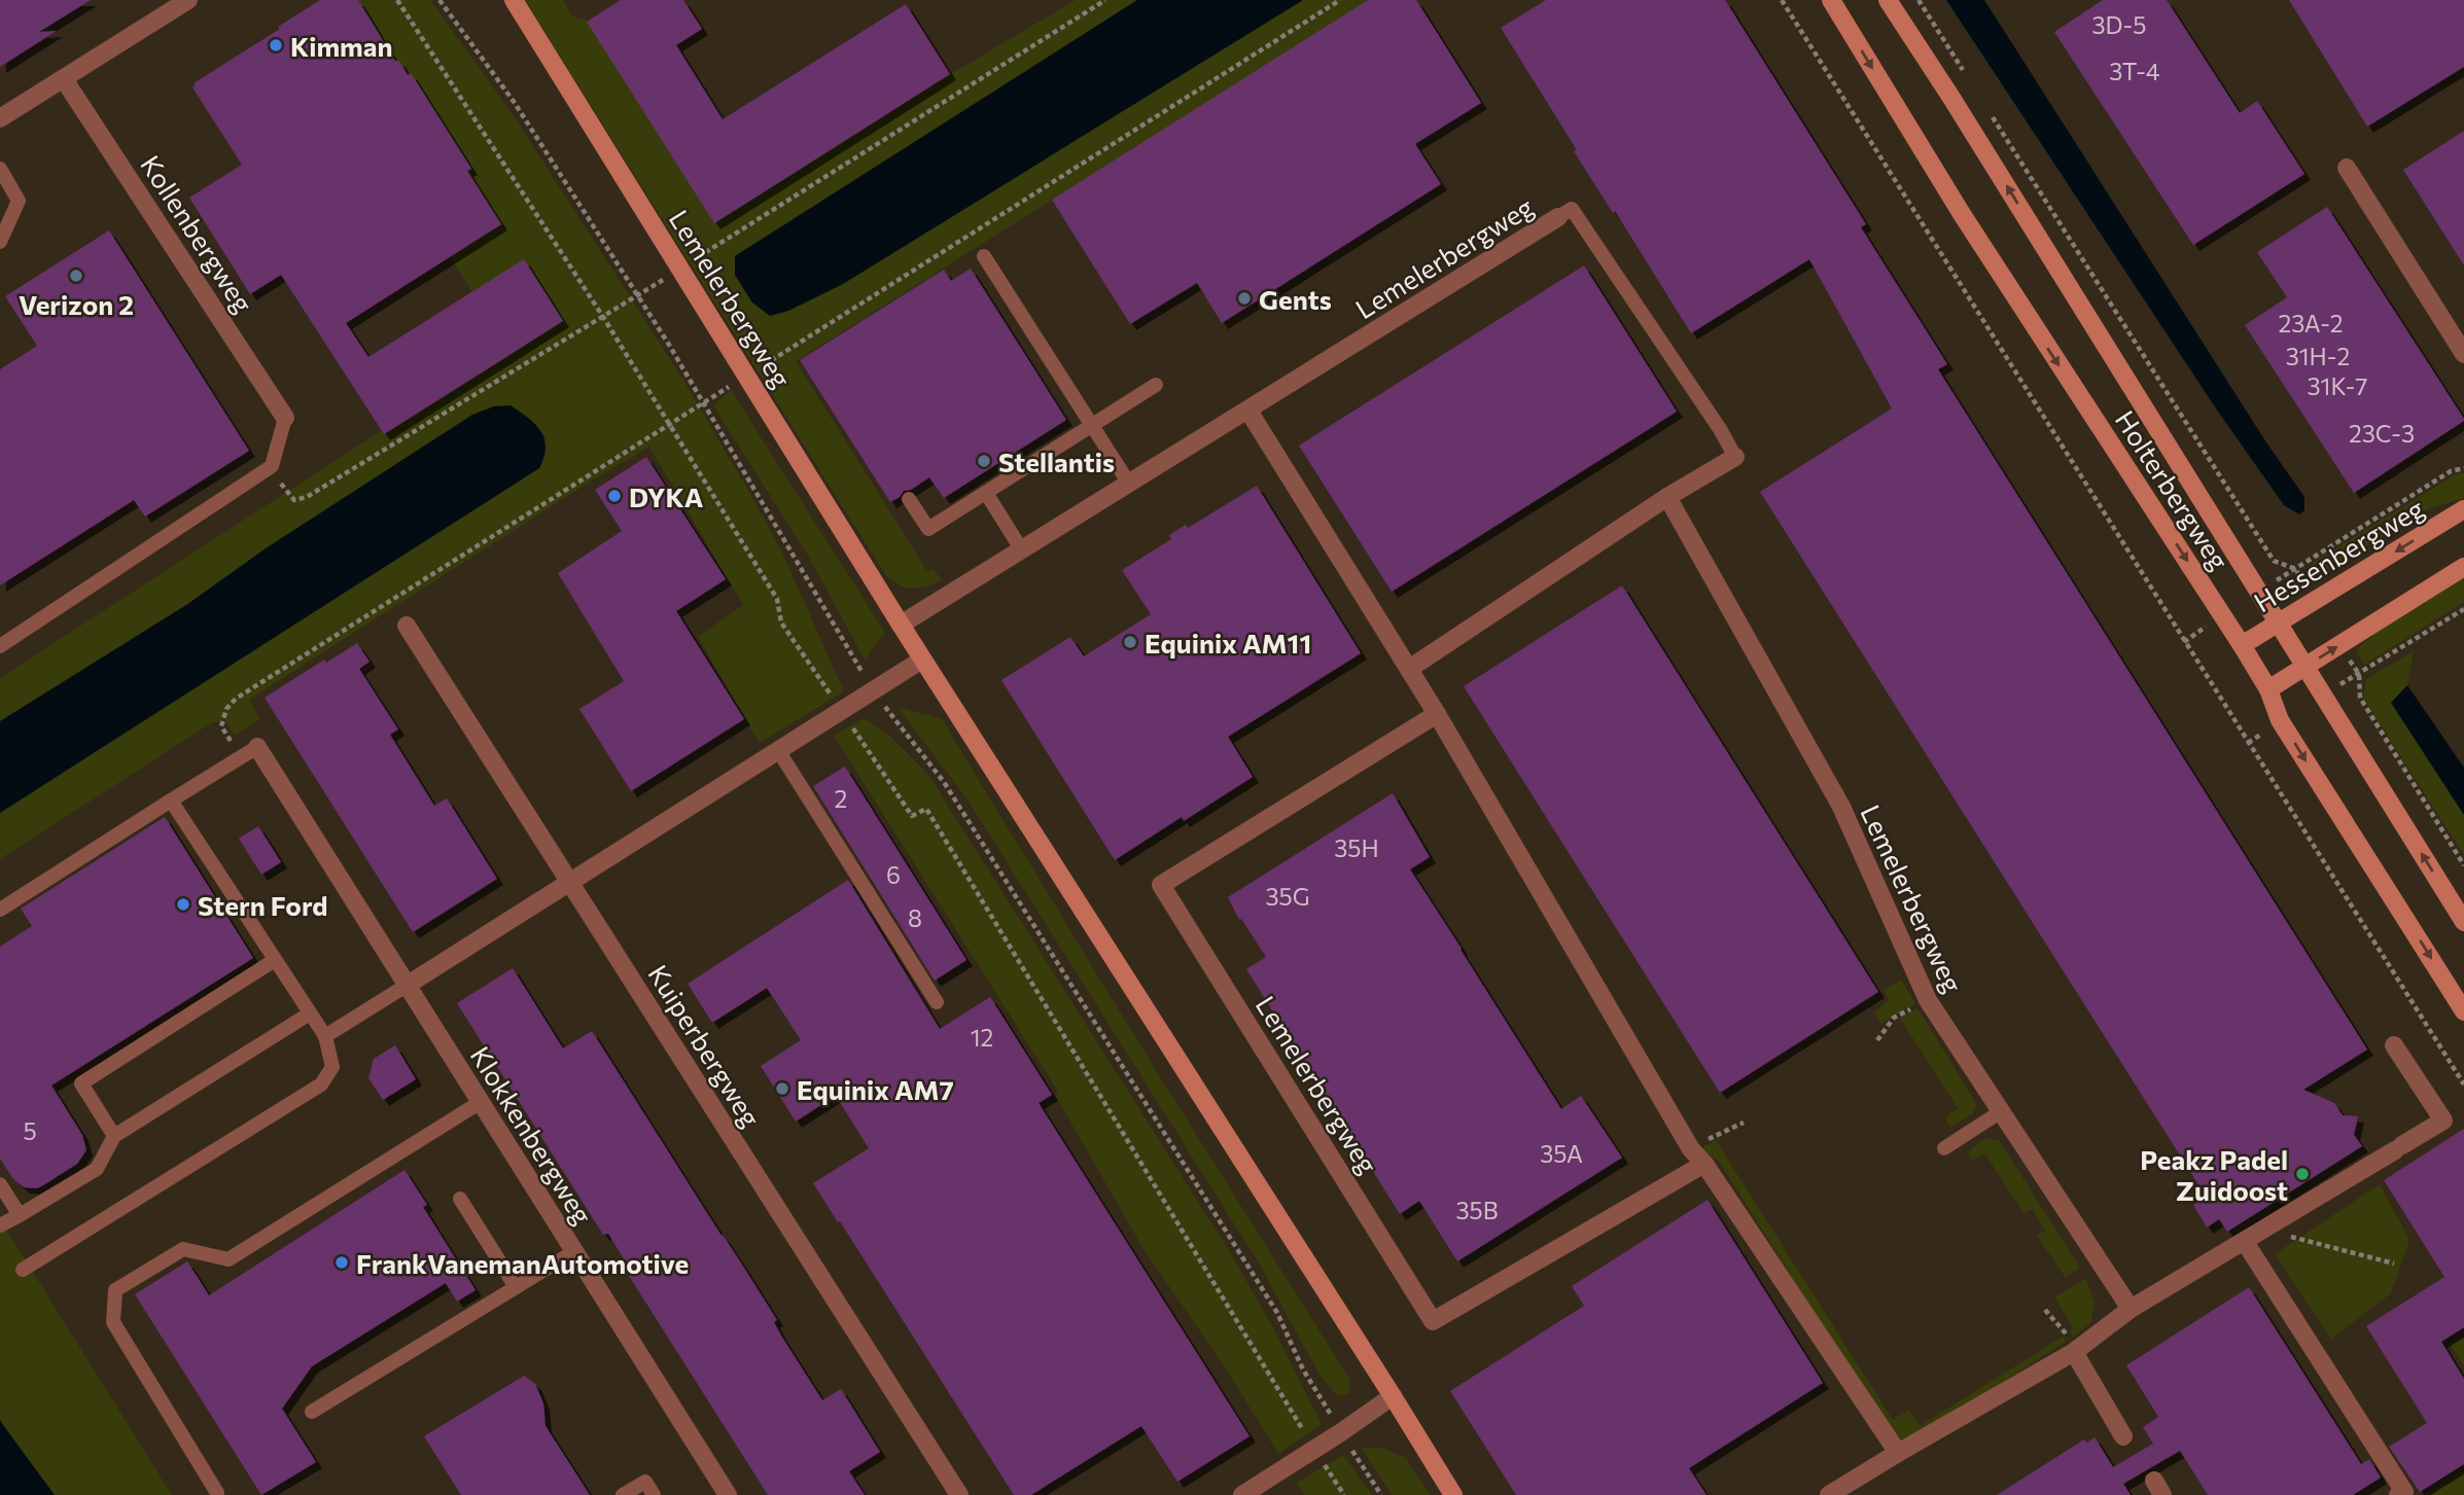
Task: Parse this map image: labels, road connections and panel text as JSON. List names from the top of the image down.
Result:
{
  "streets": {
    "main road": ["Lemelerbergweg", "Holterbergweg", "Hessenbergweg"],
    "street": ["Kollenbergweg", "Kuiperbergweg", "Klokkenbergweg"]
  },
  "crossings": [
    ["Holterbergweg", "Hessenbergweg"]
  ],
  "places": [
    "Kimman",
    "Verizon 2",
    "Gents",
    "Stellantis",
    "DYKA",
    "Equinix AM11",
    "Stern Ford",
    "Equinix AM7",
    "Peakz Padel Zuidoost",
    "FrankVanemanAutomotive"
  ],
  "house_numbers": [
    "3D-5",
    "3T-4",
    "23A-2",
    "31H-2",
    "31K-7",
    "23C-3",
    "2",
    "35H",
    "6",
    "35G",
    "8",
    "12",
    "5",
    "35A",
    "35B"
  ]
}
